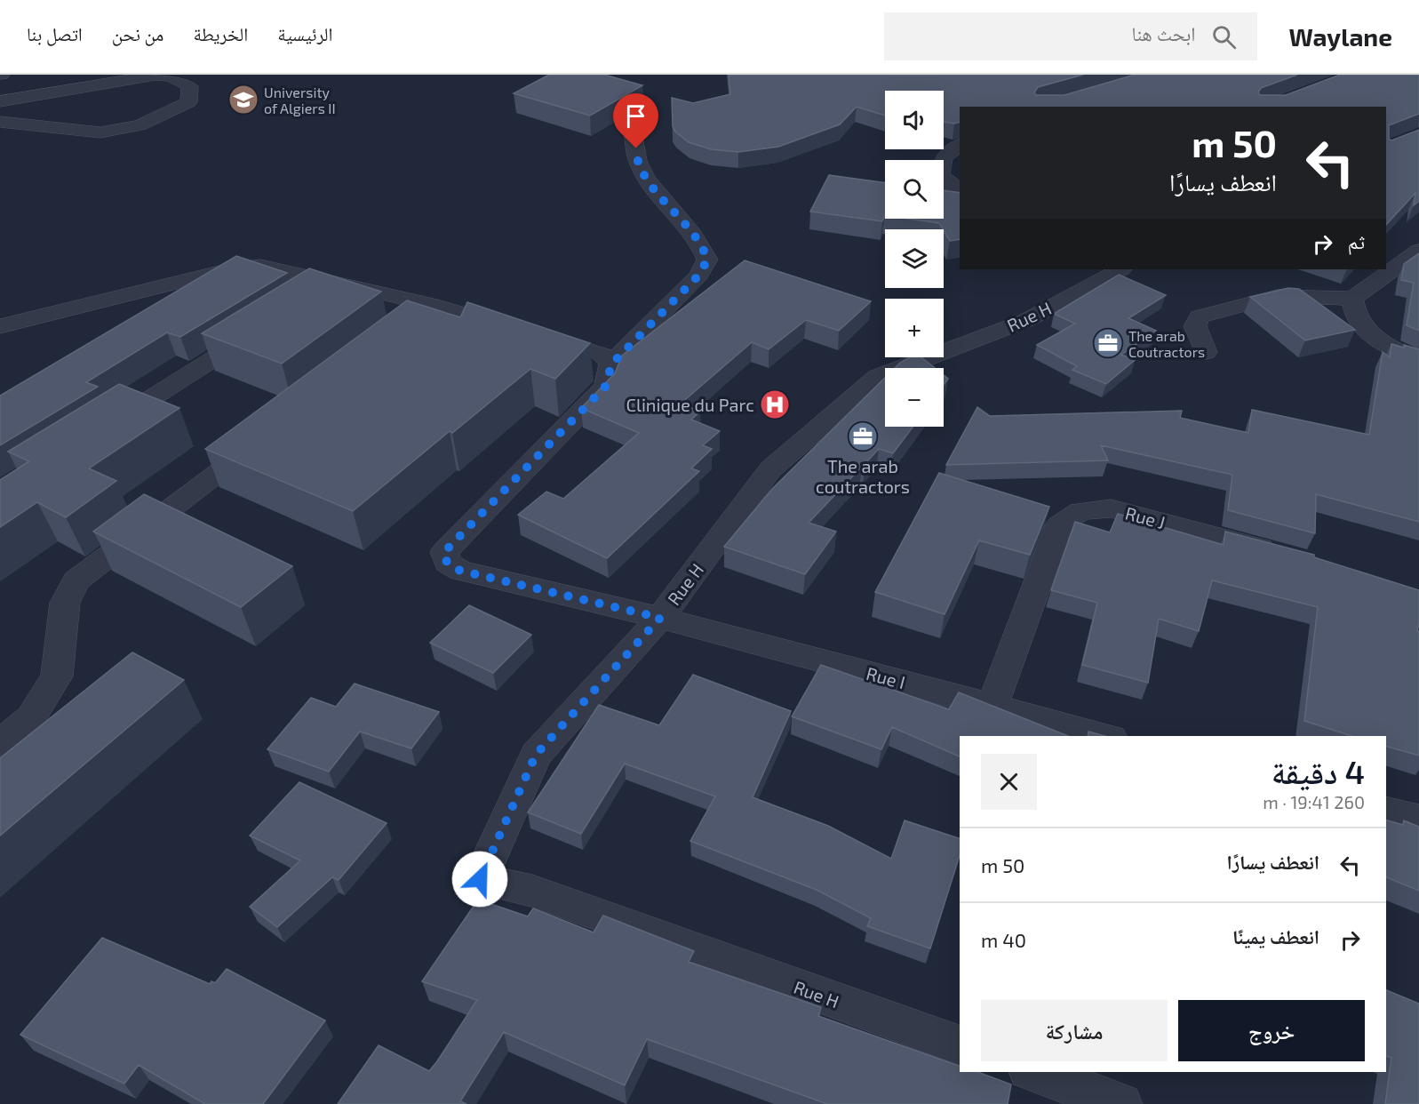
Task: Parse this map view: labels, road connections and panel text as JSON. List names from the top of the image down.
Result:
{
  "streets": {
    "street": ["Rue H", "Rue J", "Rue I"]
  },
  "crossings": [
    ["Rue H", "Rue I"],
    ["Rue J", "Rue I"]
  ],
  "places": {
    "school or university": ["University of Algiers II"],
    "office": ["The arab Coutractors", "The arab coutractors"],
    "hospital": ["Clinique du Parc"]
  },
  "page": {
    "header": "Waylane",
    "search": "ابحث هنا",
    "nav": [
      "الرئيسية",
      "الخريطة",
      "من نحن",
      "اتصل بنا"
    ],
    "map_buttons": ["+", "−"],
    "turn": ["50 m", "انعطف يسارًا"],
    "then": "ثم",
    "heading": ["4 دقيقة", "260 m · 19:41"],
    "list": [
      {
        "name": "انعطف يسارًا",
        "value": "50 m"
      },
      {
        "name": "انعطف يمينًا",
        "value": "40 m"
      }
    ],
    "buttons": ["خروج", "مشاركة"]
  }
}
